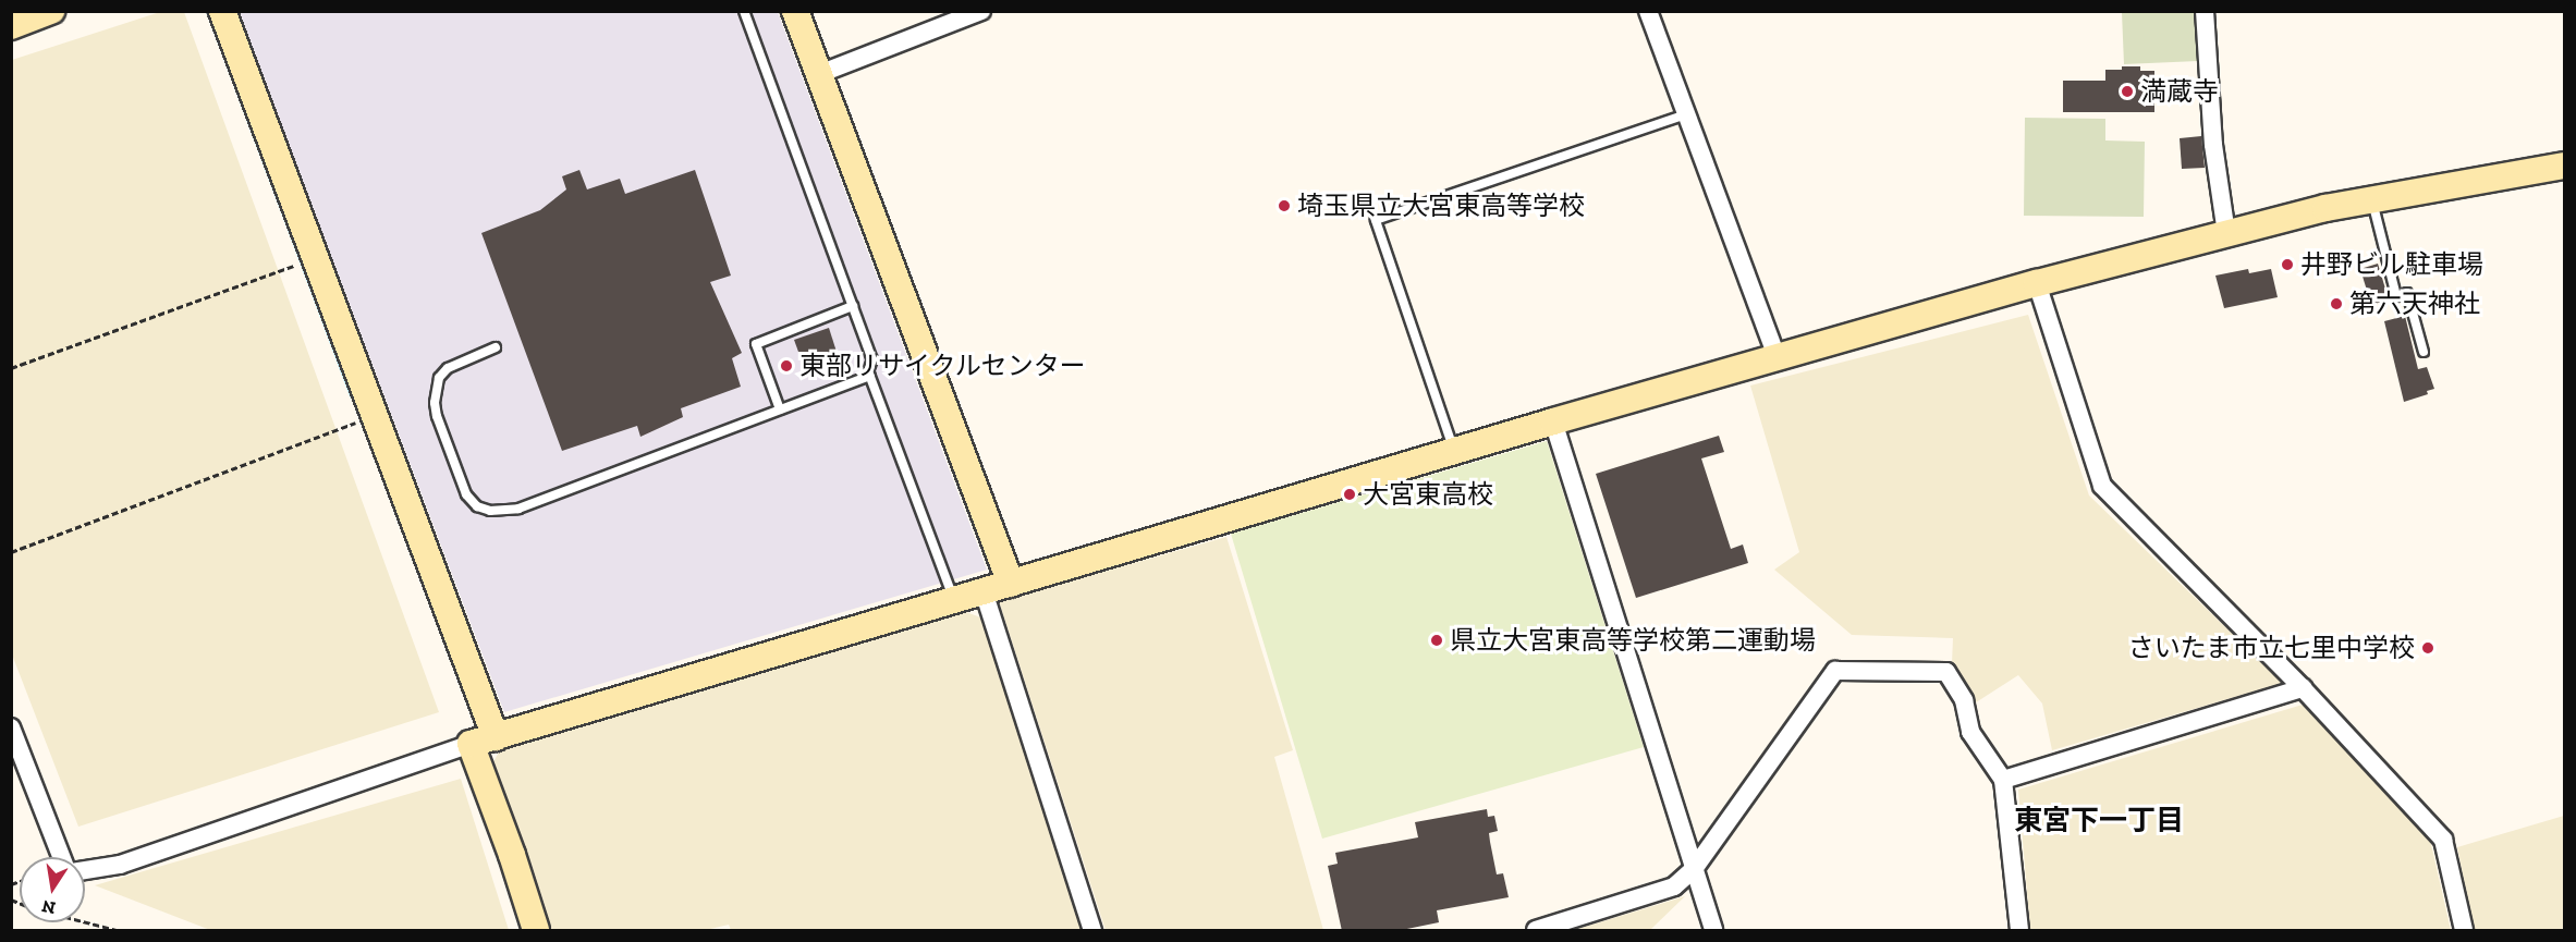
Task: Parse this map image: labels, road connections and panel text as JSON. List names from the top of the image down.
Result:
{
  "districts": ["東宮下一丁目"],
  "places": [
    "満蔵寺",
    "埼玉県立大宮東高等学校",
    "井野ビル駐車場",
    "第六天神社",
    "東部リサイクルセンター",
    "大宮東高校",
    "県立大宮東高等学校第二運動場",
    "さいたま市立七里中学校"
  ],
  "north": "bottom"
}
